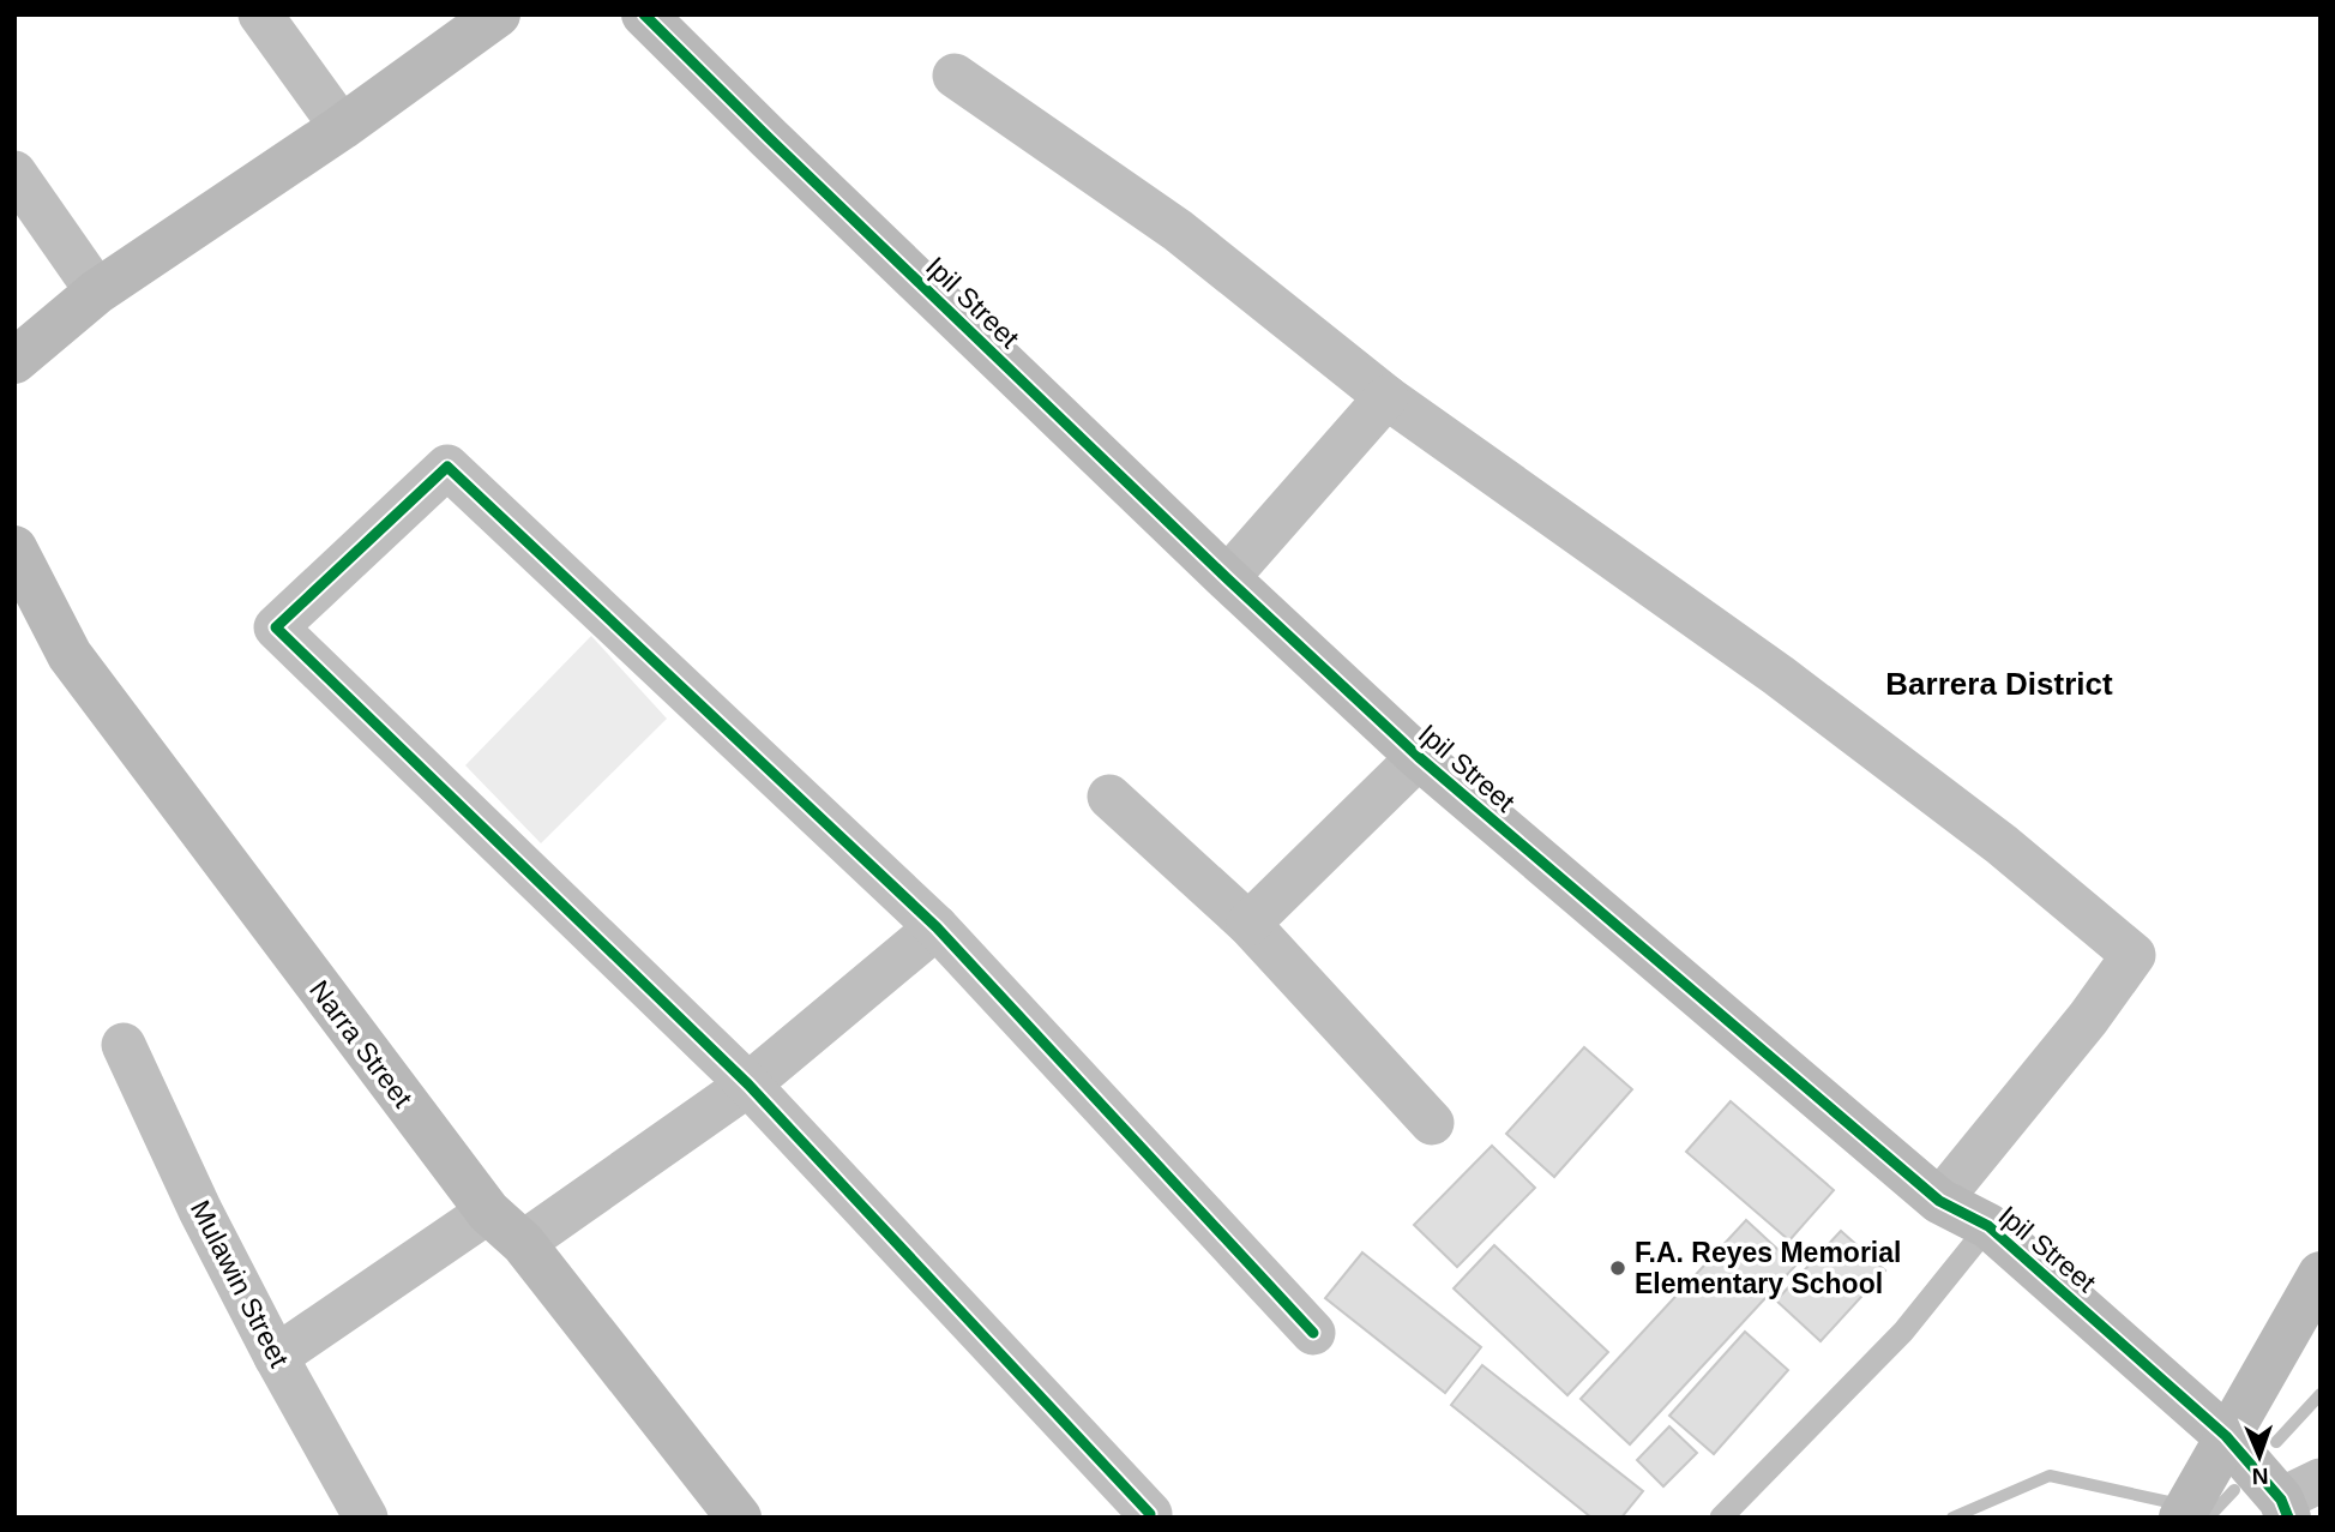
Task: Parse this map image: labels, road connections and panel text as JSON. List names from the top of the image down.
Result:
{
  "streets": {
    "street": ["Ipil Street", "Narra Street", "Mulawin Street"]
  },
  "districts": ["Barrera District"],
  "places": ["F.A. Reyes Memorial Elementary School"],
  "north": "bottom"
}
